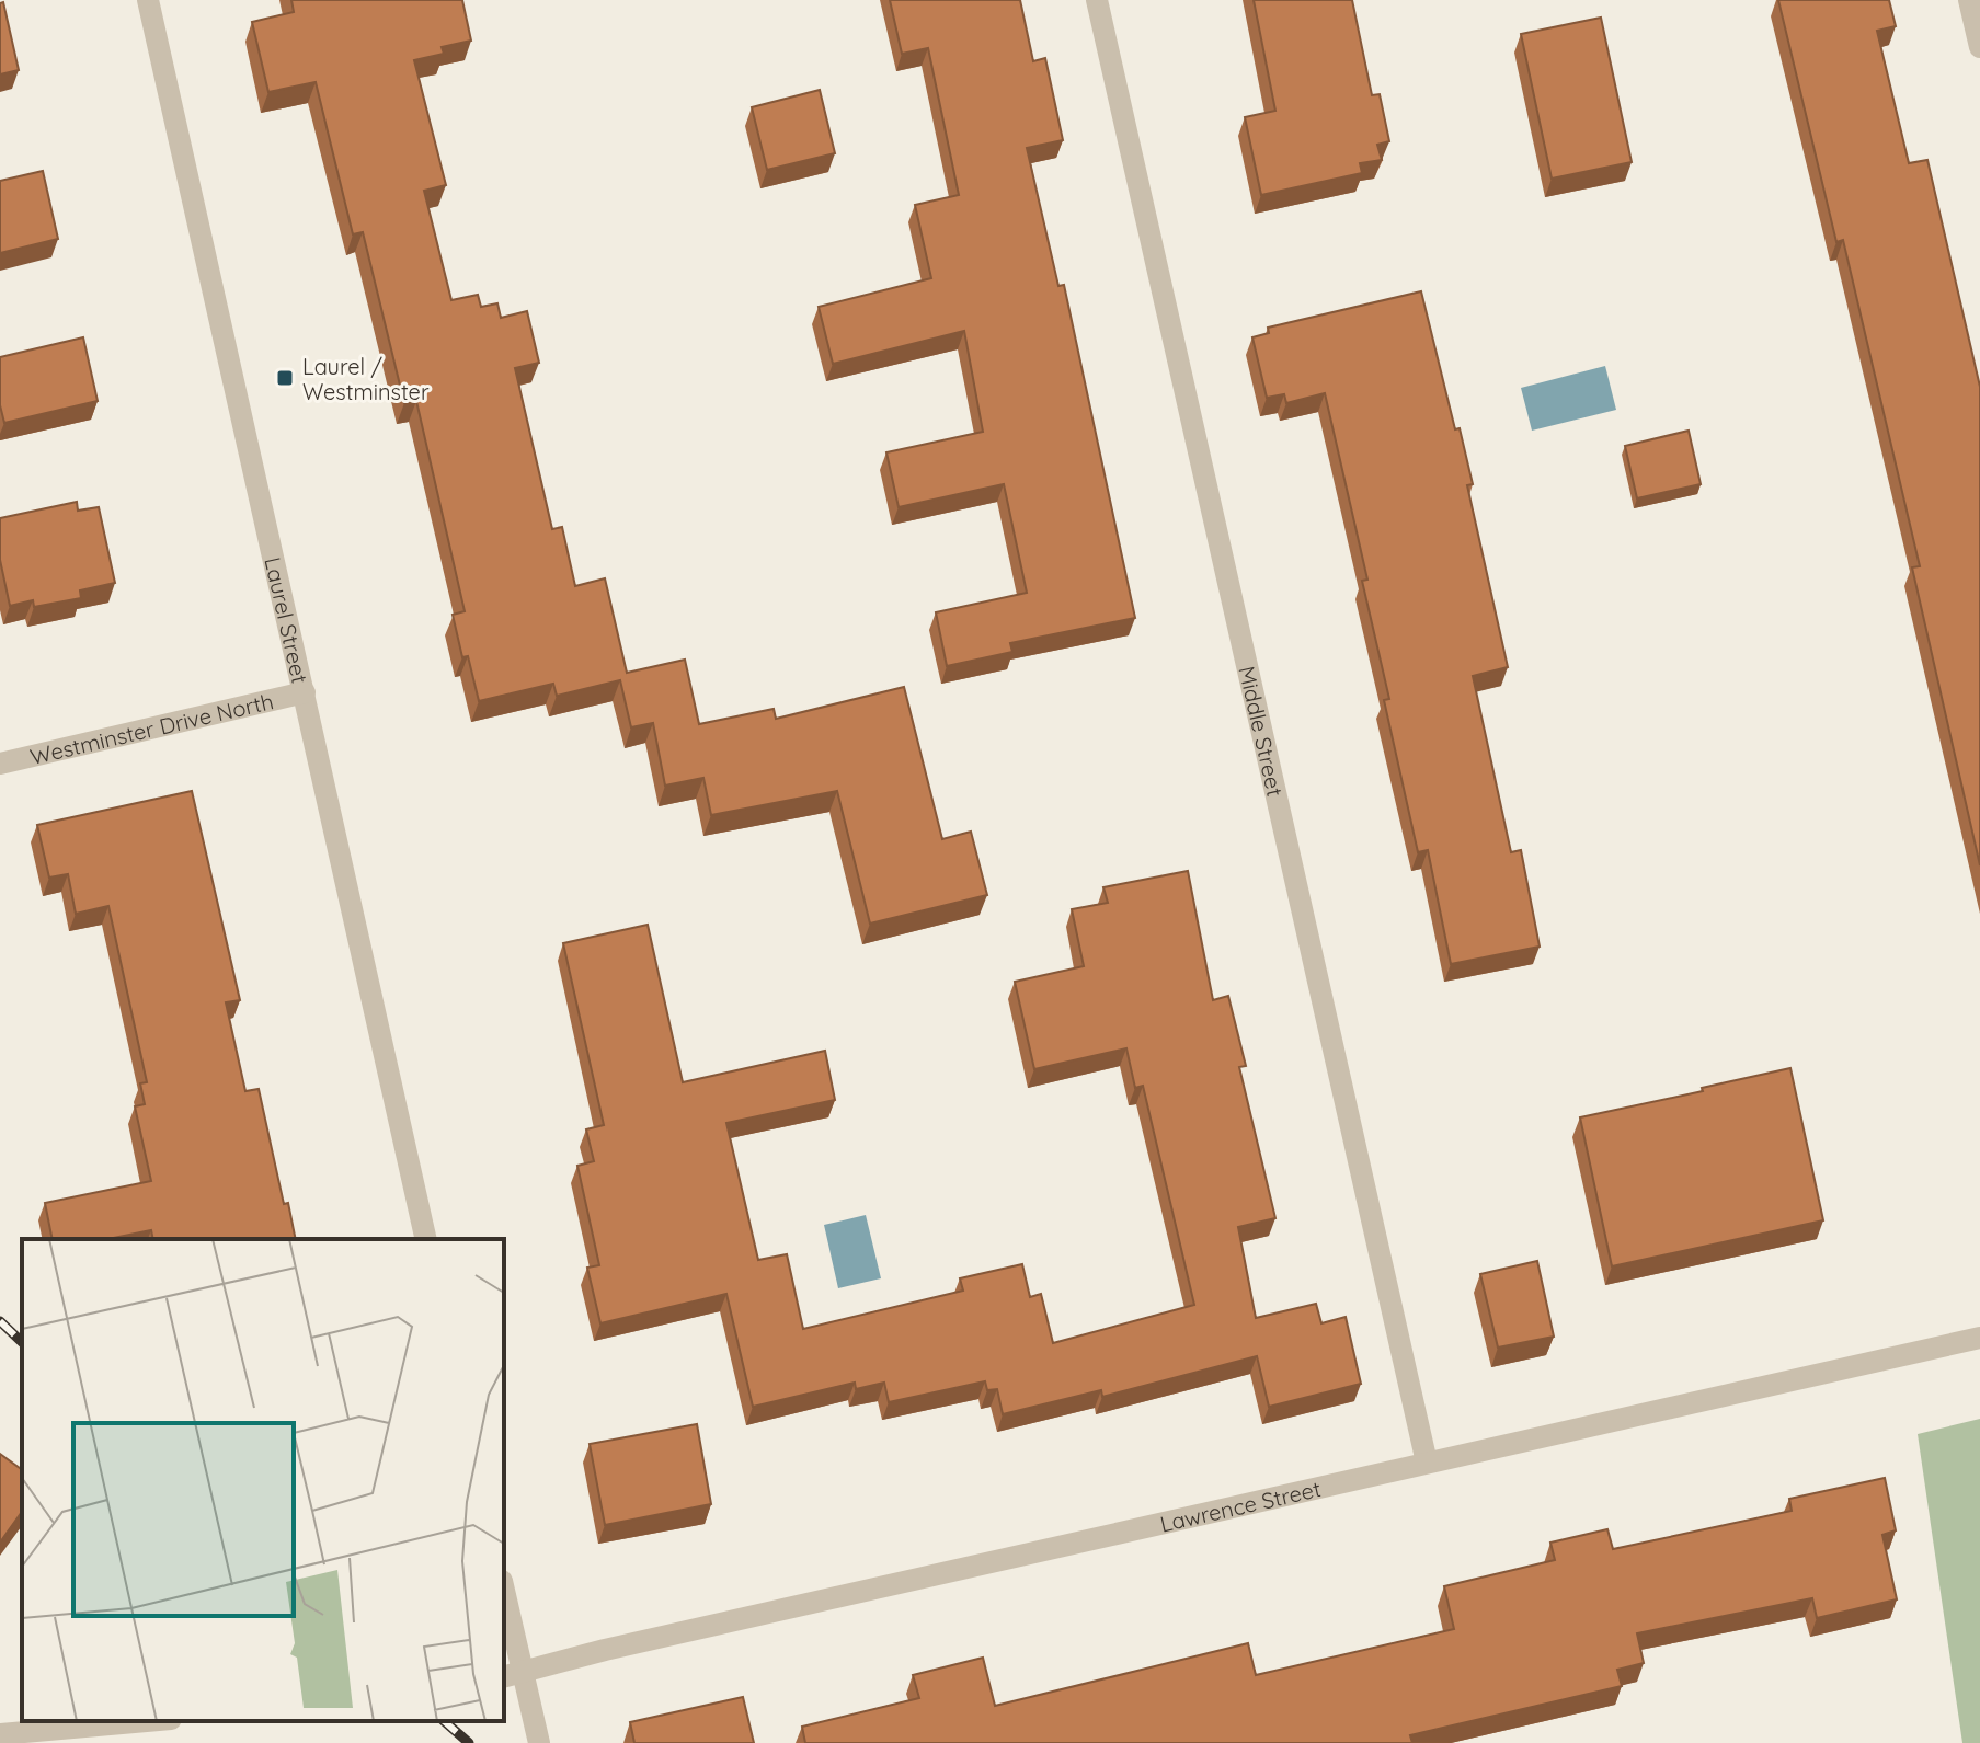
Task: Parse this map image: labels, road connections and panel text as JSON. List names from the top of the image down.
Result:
{
  "streets": {
    "street": [
      "Laurel Street",
      "Westminster Drive North",
      "Middle Street",
      "Lawrence Street"
    ]
  },
  "crossings": [
    ["Laurel Street", "Westminster Drive North"],
    ["Middle Street", "Lawrence Street"]
  ],
  "places": {
    "transit": ["Laurel / Westminster"]
  }
}
